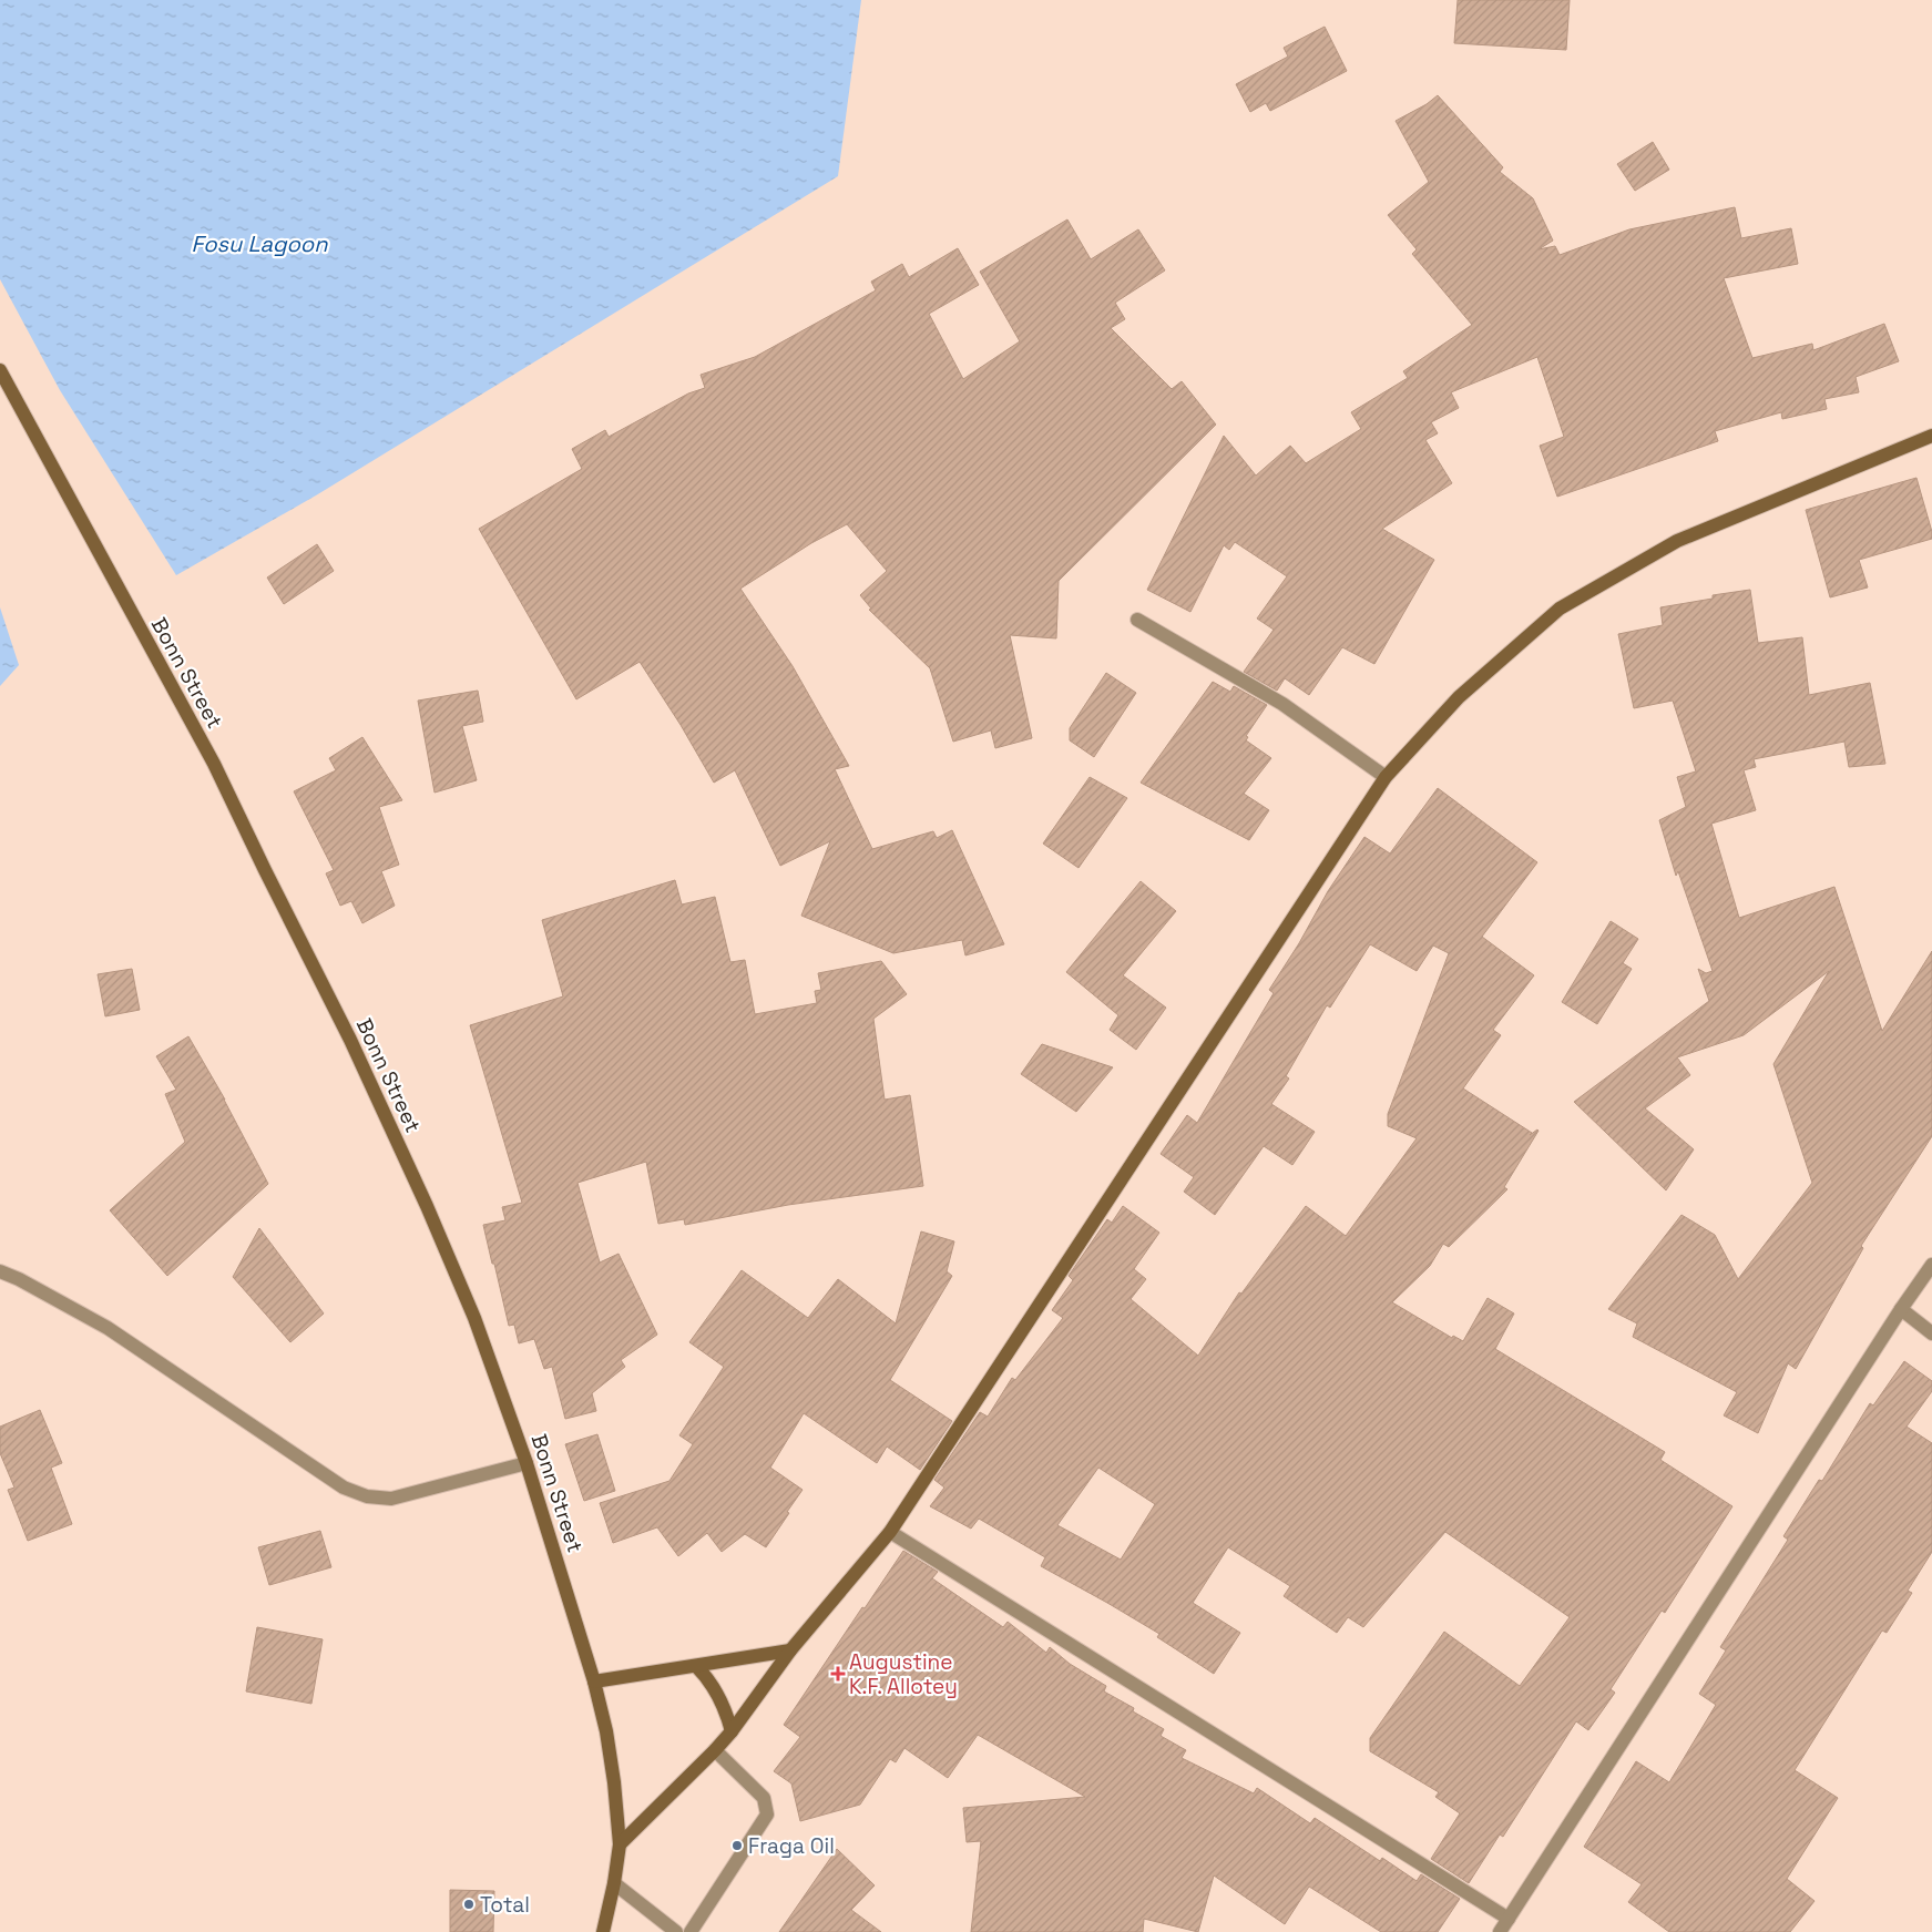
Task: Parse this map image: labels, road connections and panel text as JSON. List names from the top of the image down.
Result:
{
  "streets": {
    "street": ["Bonn Street"]
  },
  "water": ["Fosu Lagoon"],
  "places": {
    "health": ["Augustine K.F. Allotey"],
    "other": ["Fraga Oil", "Total"]
  }
}
